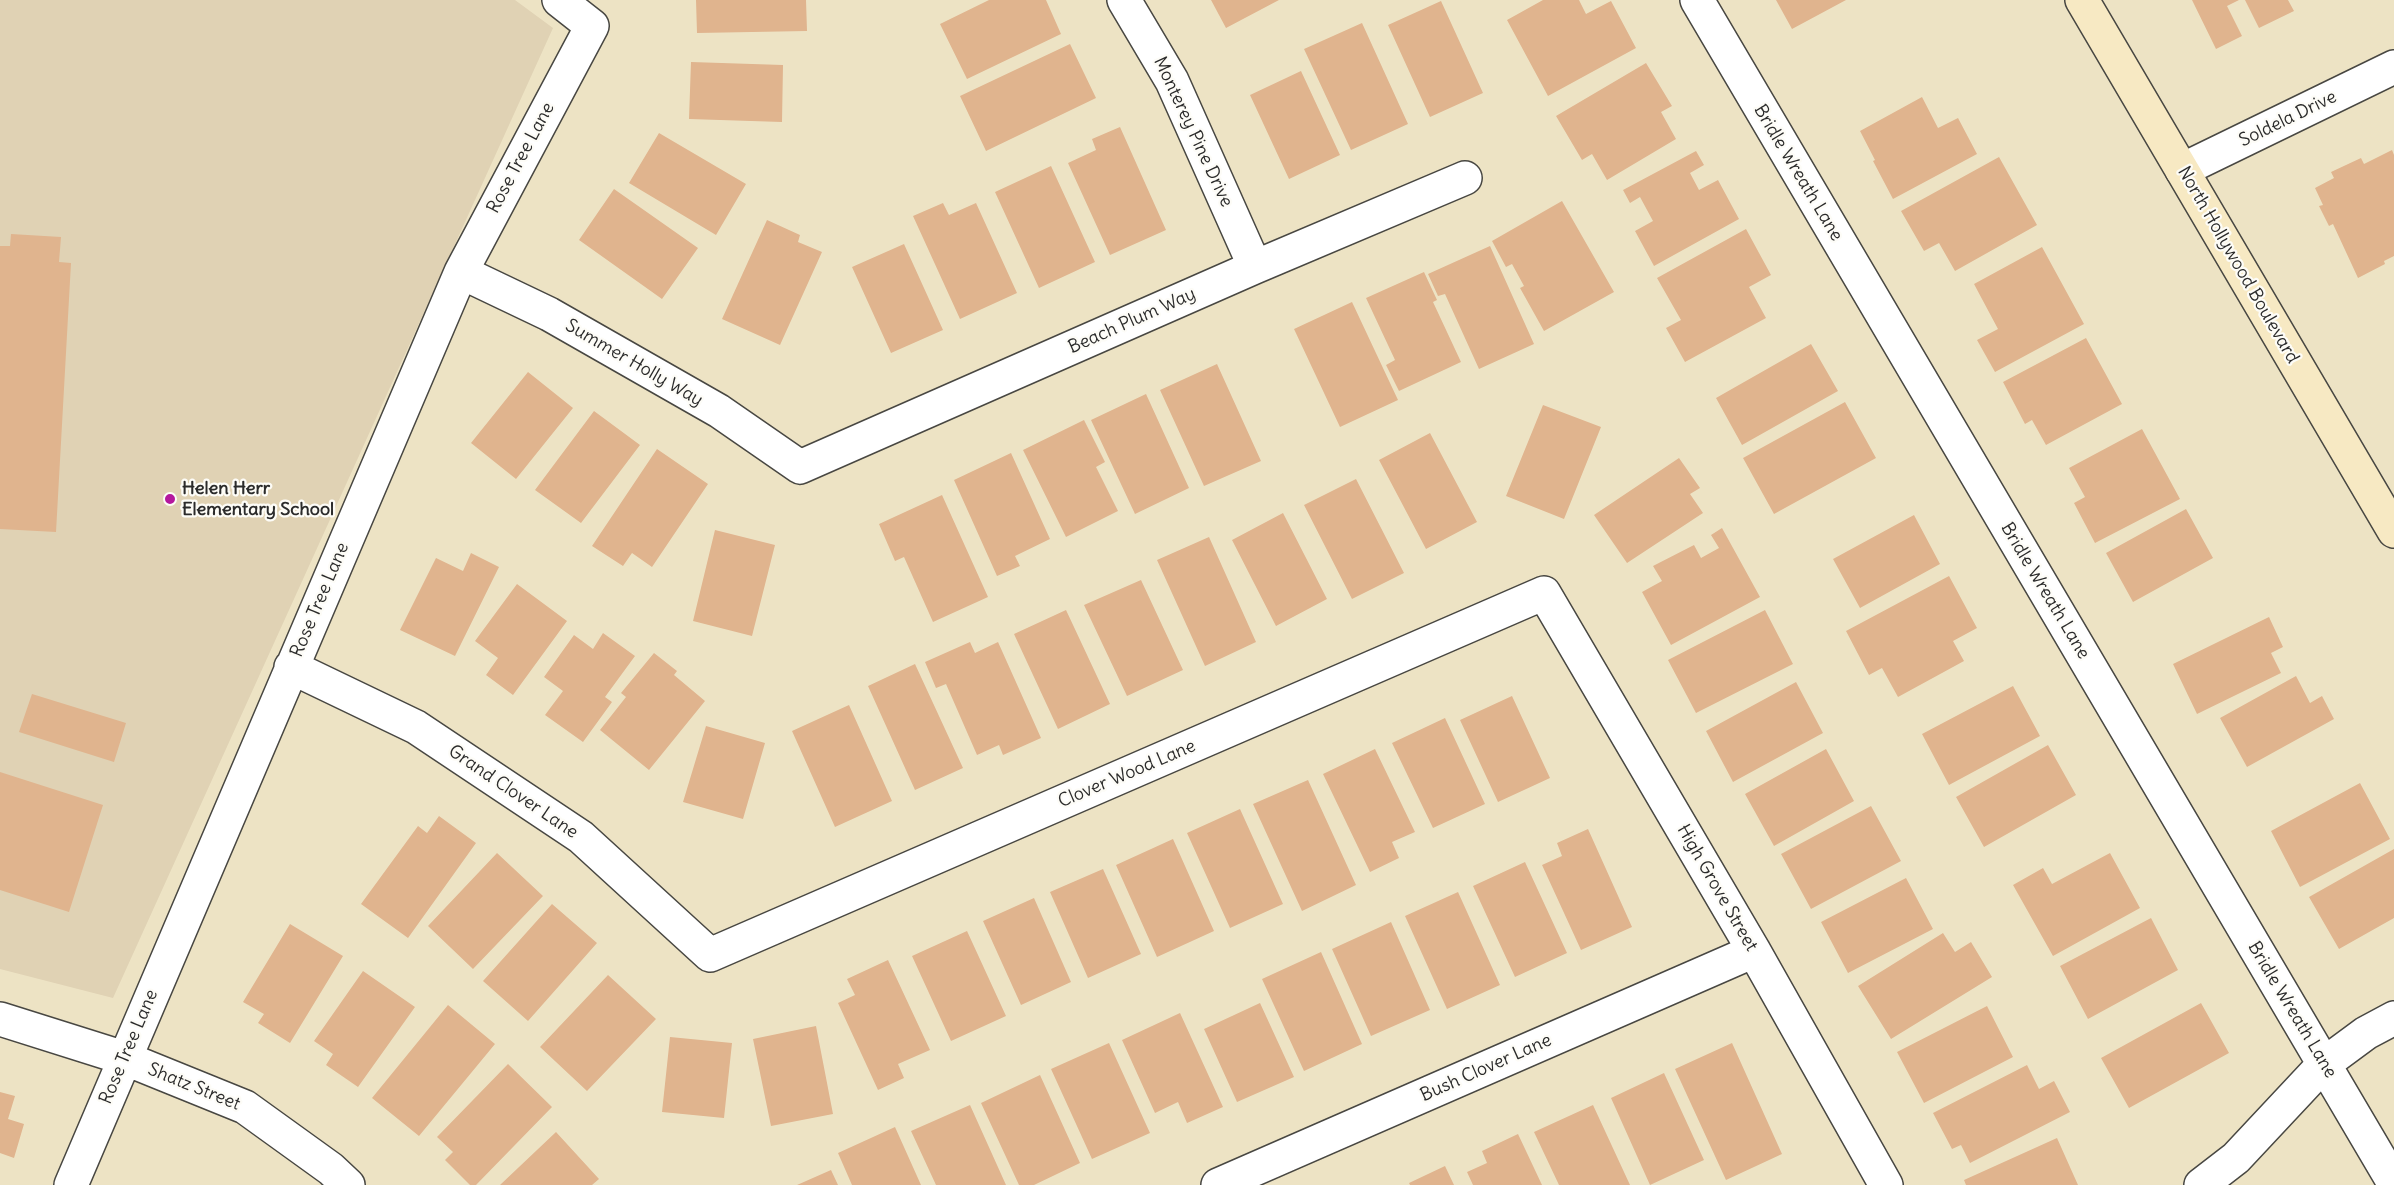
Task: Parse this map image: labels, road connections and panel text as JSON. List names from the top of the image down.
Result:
{
  "streets": {
    "main road": ["North Hollywood Boulevard"],
    "street": [
      "Soldela Drive",
      "Monterey Pine Drive",
      "Rose Tree Lane",
      "Bridle Wreath Lane",
      "Beach Plum Way",
      "Summer Holly Way",
      "Clover Wood Lane",
      "Grand Clover Lane",
      "High Grove Street",
      "Bush Clover Lane",
      "Shatz Street"
    ]
  },
  "crossings": [
    ["Soldela Drive", "North Hollywood Boulevard"],
    ["Monterey Pine Drive", "Beach Plum Way"],
    ["Rose Tree Lane", "Summer Holly Way"],
    ["Rose Tree Lane", "Grand Clover Lane"],
    ["Rose Tree Lane", "Shatz Street"],
    ["Beach Plum Way", "Summer Holly Way"],
    ["Clover Wood Lane", "Grand Clover Lane"],
    ["Clover Wood Lane", "High Grove Street"],
    ["High Grove Street", "Bush Clover Lane"]
  ],
  "places": ["Helen Herr Elementary School"]
}
